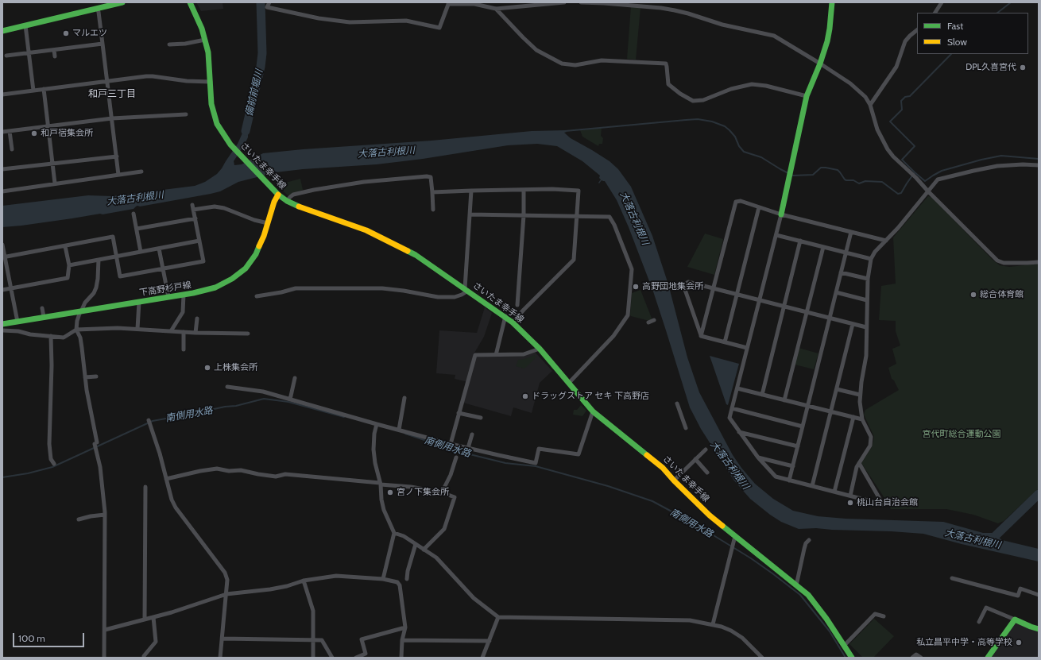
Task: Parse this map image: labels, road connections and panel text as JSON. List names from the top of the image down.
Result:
{
  "streets": {
    "main road": ["さいたま幸手線", "下高野杉戸線"]
  },
  "crossings": [
    ["さいたま幸手線", "下高野杉戸線"]
  ],
  "districts": ["和戸三丁目"],
  "water": ["備前前堀川", "大落古利根川", "南側用水路"],
  "parks": ["宮代町総合運動公園"],
  "places": [
    "マルエツ",
    "DPL久喜宮代",
    "和戸宿集会所",
    "高野団地集会所",
    "総合体育館",
    "上株集会所",
    "ドラッグストア セキ 下高野店",
    "宮ノ下集会所",
    "桃山台自治会館",
    "私立昌平中学・高等学校"
  ],
  "legend": ["Fast", "Slow"],
  "scale_bar": "100 m"
}
